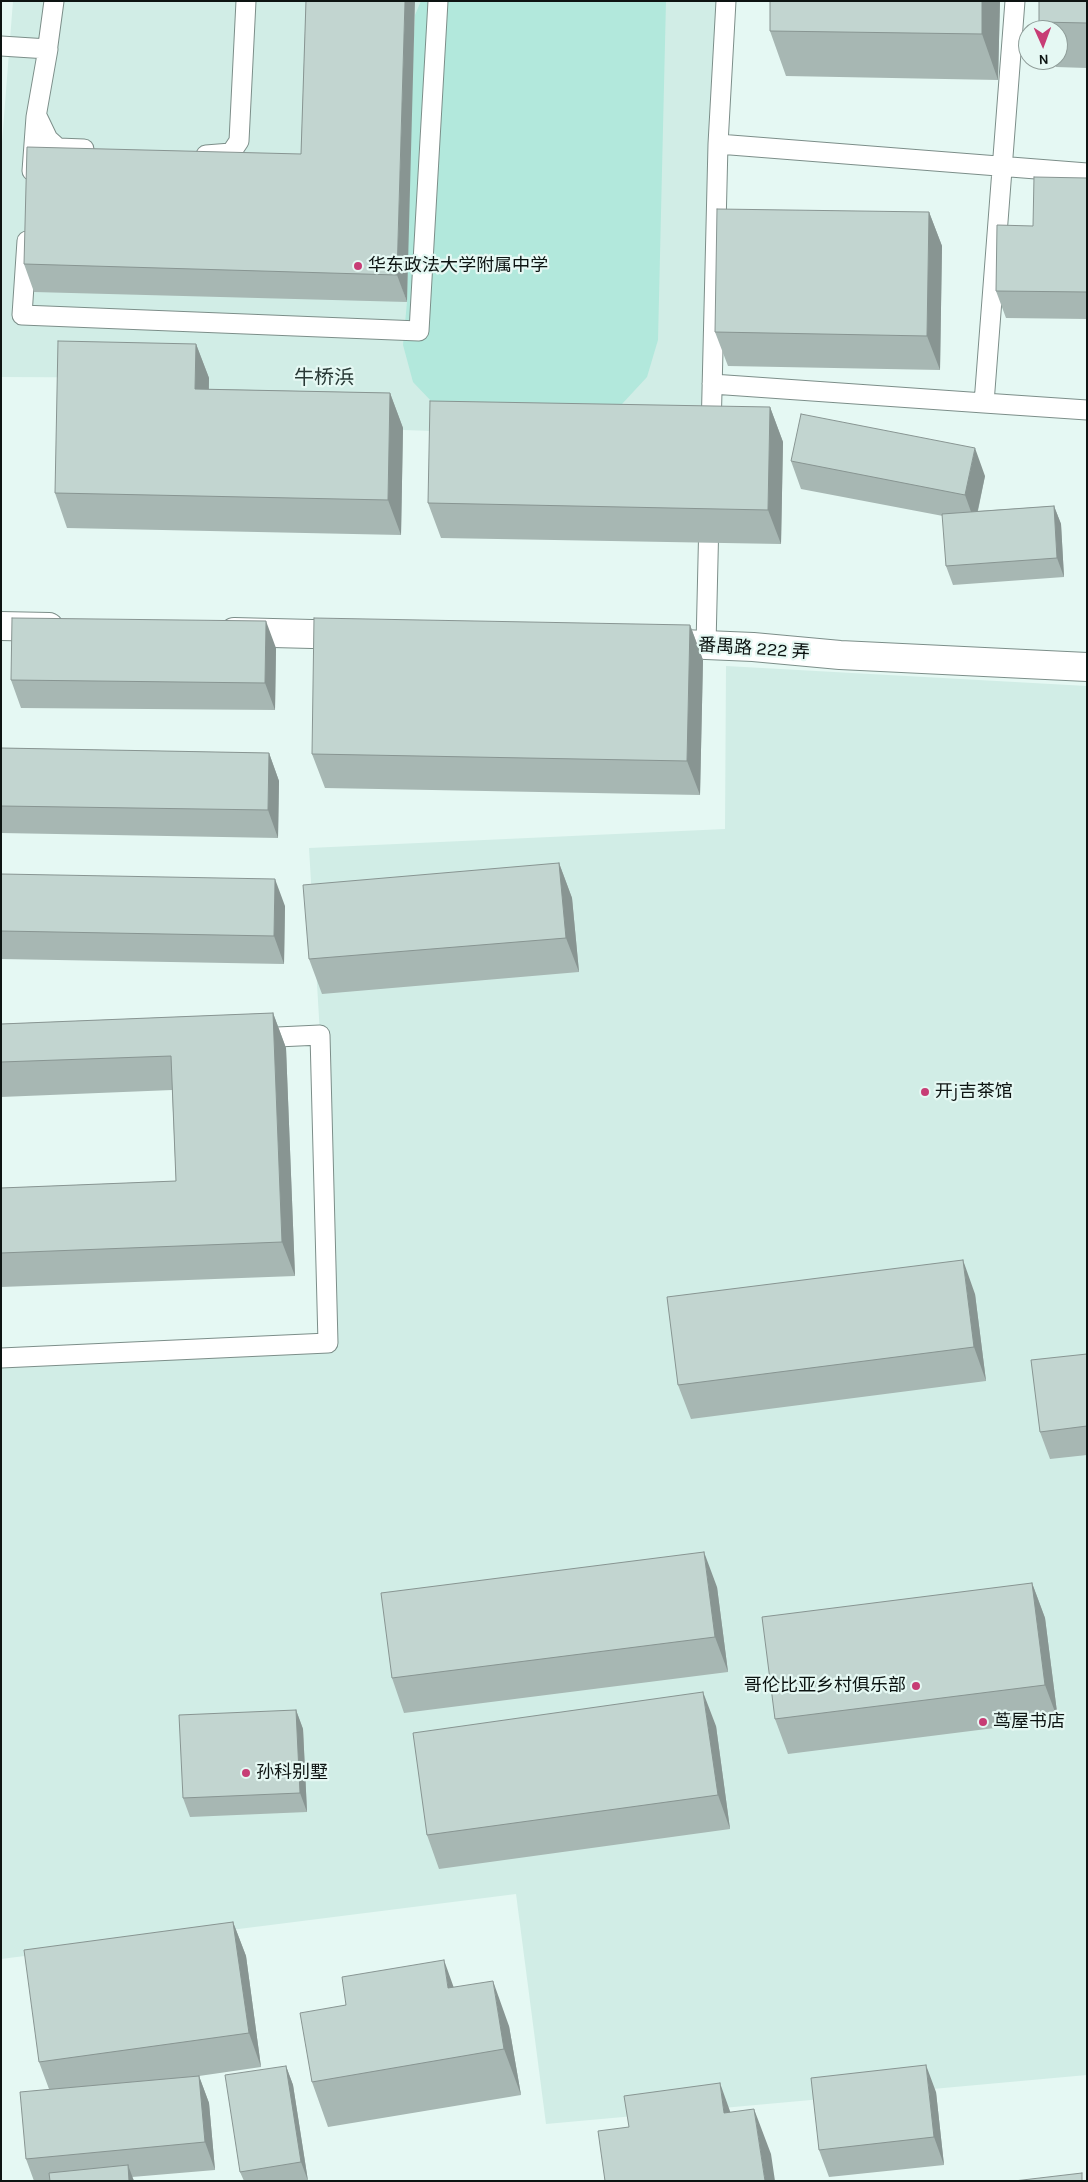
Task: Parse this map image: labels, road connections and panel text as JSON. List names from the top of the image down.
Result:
{
  "streets": {
    "street": ["番禺路 222 弄"]
  },
  "districts": ["牛桥浜"],
  "places": [
    "华东政法大学附属中学",
    "开j吉茶馆",
    "哥伦比亚乡村俱乐部",
    "茑屋书店",
    "孙科别墅"
  ],
  "north": "bottom"
}
